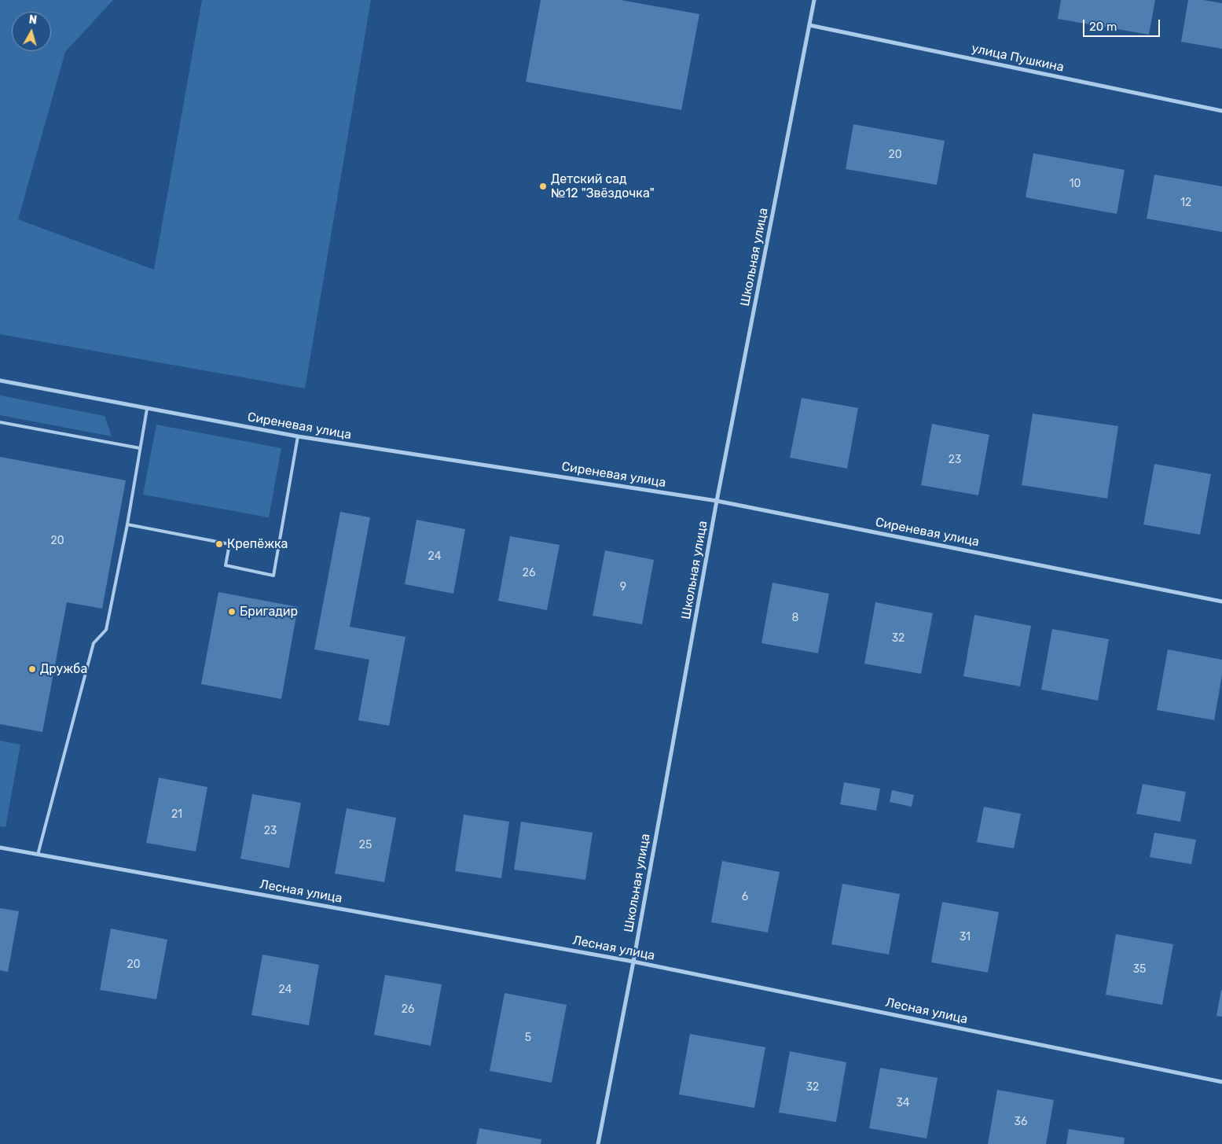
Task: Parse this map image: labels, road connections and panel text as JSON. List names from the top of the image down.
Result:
{
  "streets": {
    "street": [
      "улица Пушкина",
      "Школьная улица",
      "Сиреневая улица",
      "Лесная улица"
    ]
  },
  "crossings": [
    ["улица Пушкина", "Школьная улица"],
    ["Школьная улица", "Сиреневая улица"],
    ["Школьная улица", "Лесная улица"]
  ],
  "places": [
    "Детский сад №12 \"Звёздочка\"",
    "Крепёжка",
    "Бригадир",
    "Дружба"
  ],
  "house_numbers": [
    "20",
    "10",
    "12",
    "23",
    "20",
    "24",
    "26",
    "9",
    "8",
    "32",
    "21",
    "23",
    "25",
    "6",
    "31",
    "20",
    "35",
    "24",
    "26",
    "5",
    "32",
    "34",
    "36"
  ],
  "scale_bar": "20 m",
  "north": "top"
}
